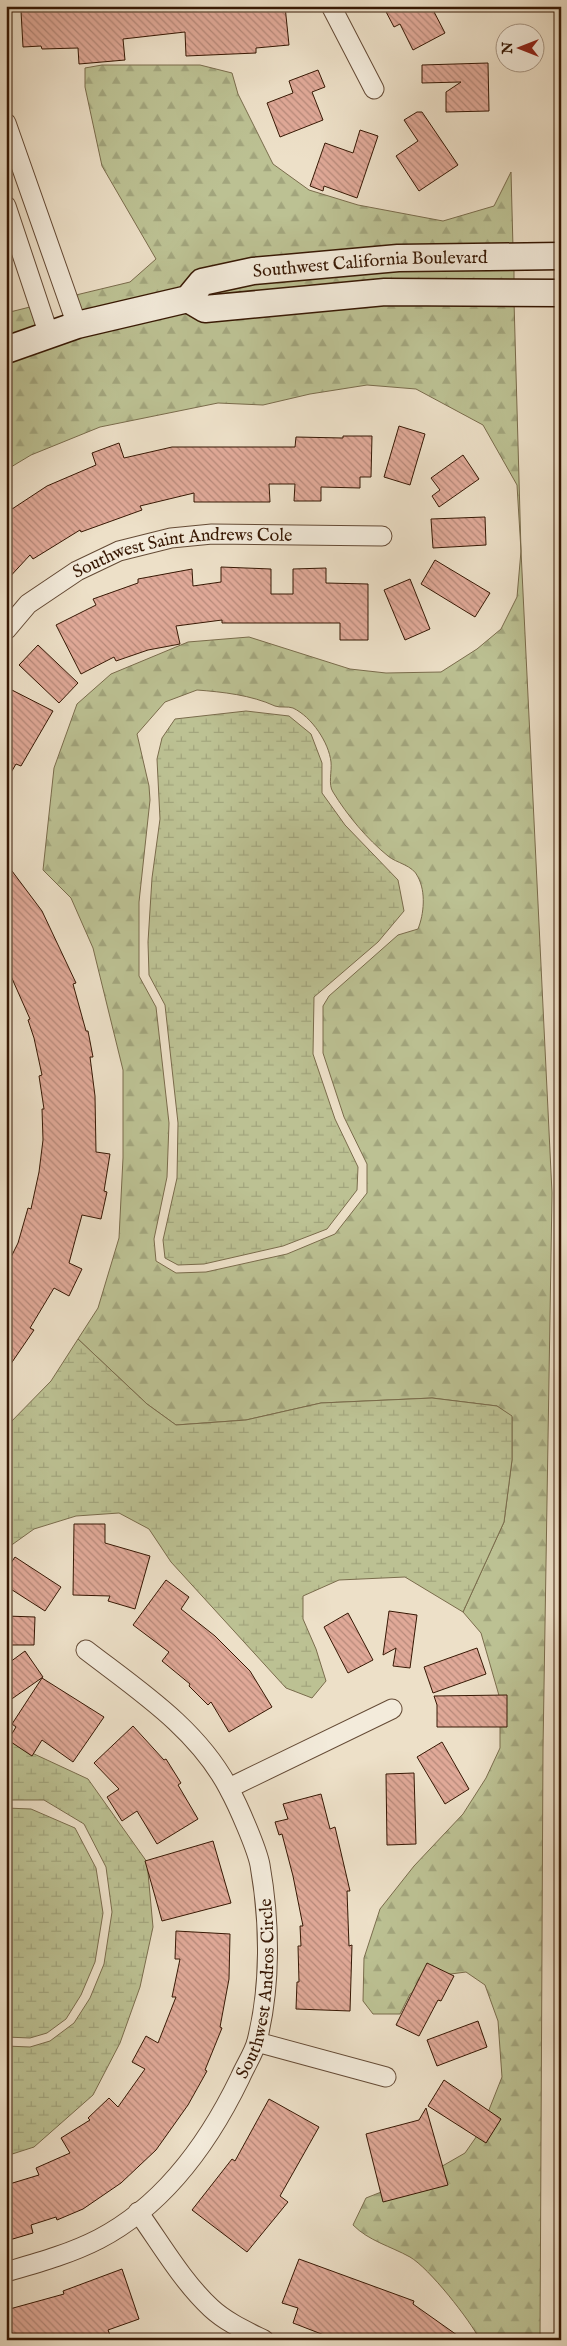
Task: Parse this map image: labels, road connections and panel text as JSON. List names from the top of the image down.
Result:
{
  "streets": {
    "street": ["Southwest California Boulevard", "Southwest Saint Andrews Cole", "Southwest Andros Circle"]
  },
  "north": "left"
}
